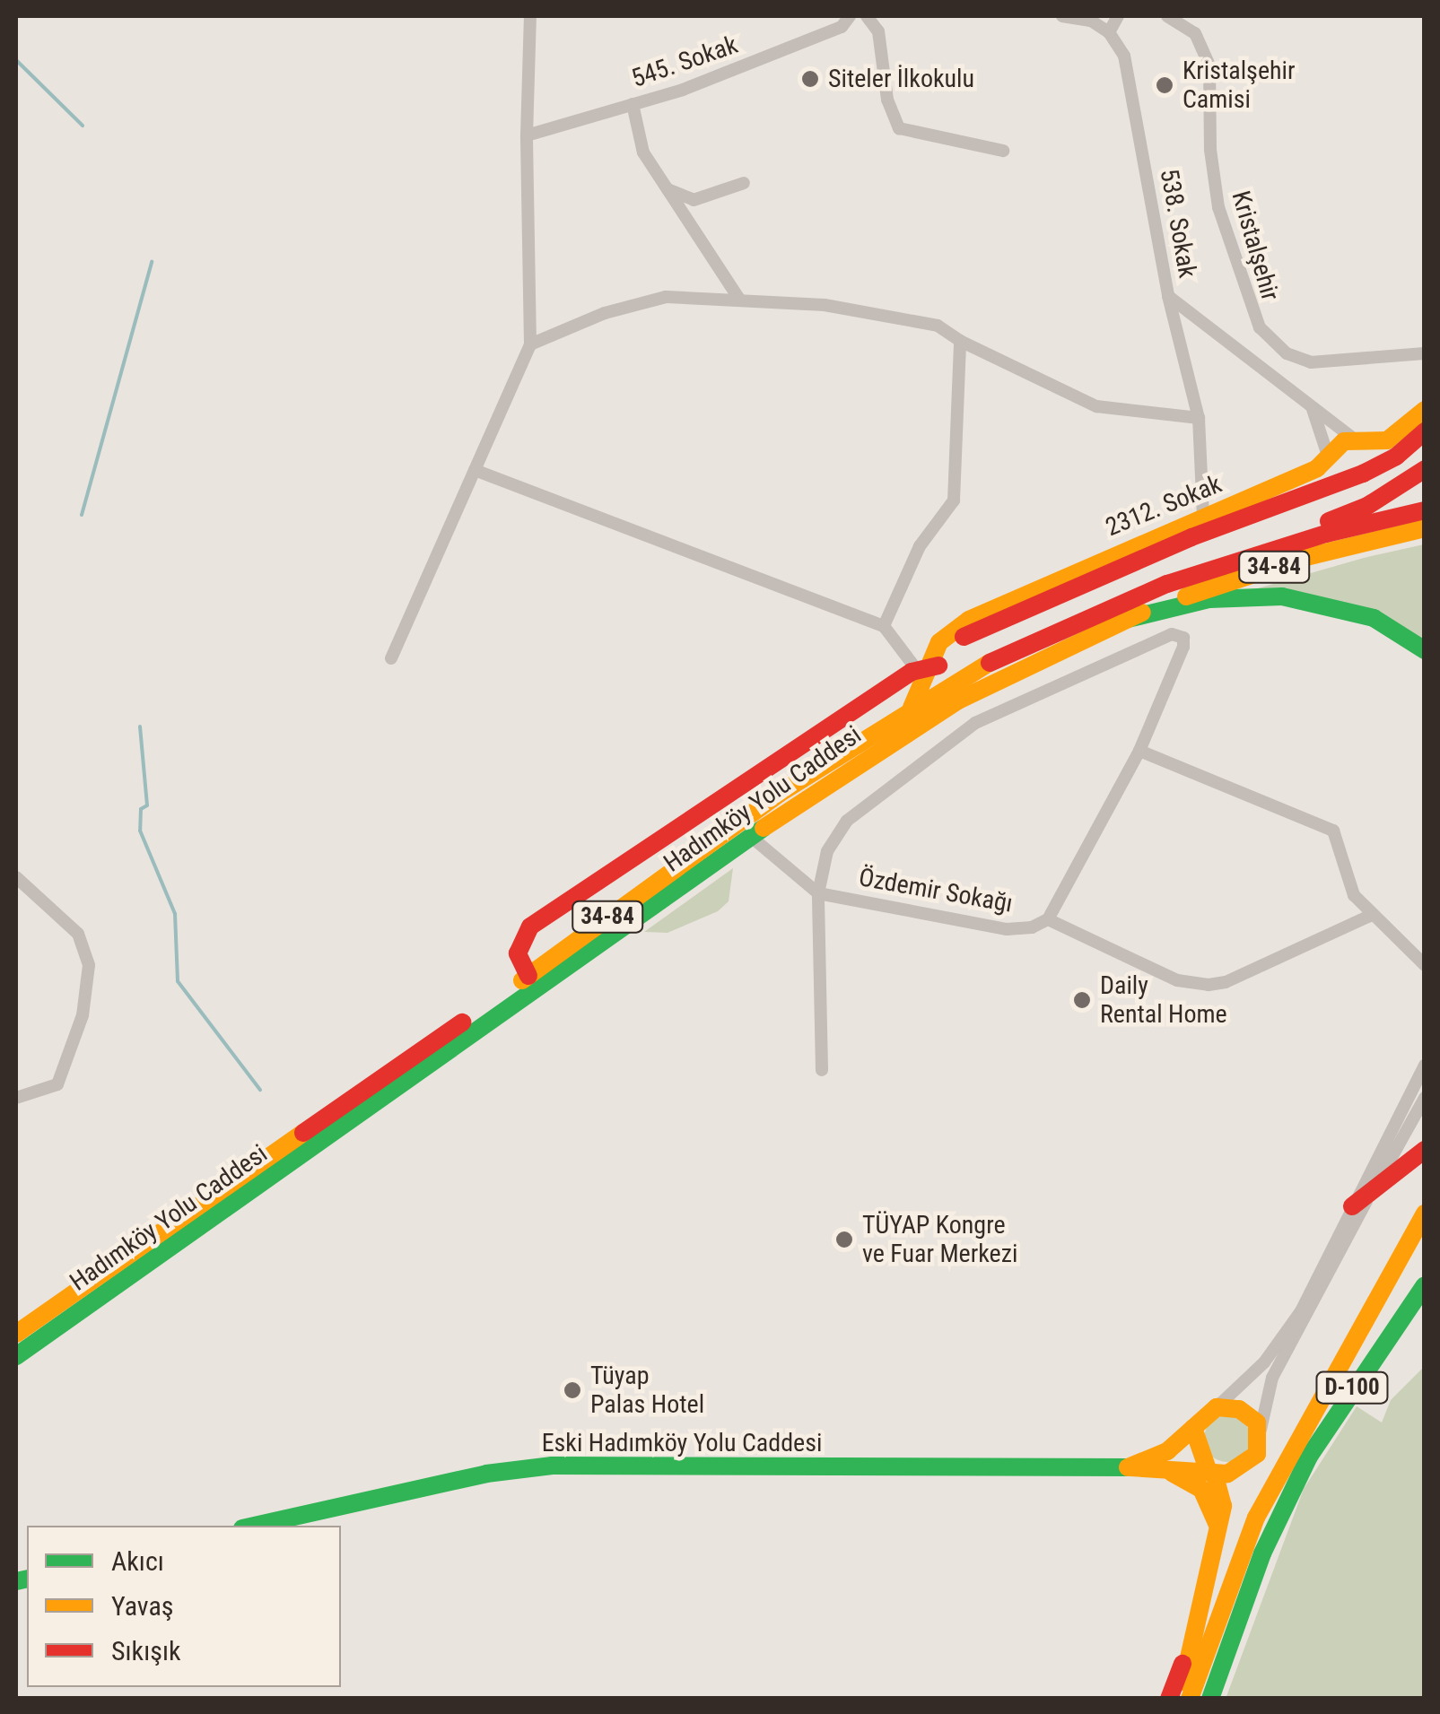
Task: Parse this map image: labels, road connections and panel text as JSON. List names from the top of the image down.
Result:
{
  "streets": {
    "main road": [
      "2312. Sokak",
      "34-84",
      "Hadımköy Yolu Caddesi",
      "D-100",
      "Eski Hadımköy Yolu Caddesi"
    ],
    "street": [
      "545. Sokak",
      "538. Sokak",
      "Kristalşehir",
      "Özdemir Sokağı"
    ]
  },
  "crossings": [
    ["538. Sokak", "2312. Sokak"],
    ["2312. Sokak", "Hadımköy Yolu Caddesi"],
    ["Hadımköy Yolu Caddesi", "Özdemir Sokağı"]
  ],
  "places": [
    "Siteler İlkokulu",
    "Kristalşehir Camisi",
    "Daily Rental Home",
    "TÜYAP Kongre ve Fuar Merkezi",
    "Tüyap Palas Hotel"
  ],
  "legend": ["Akıcı", "Yavaş", "Sıkışık"]
}
